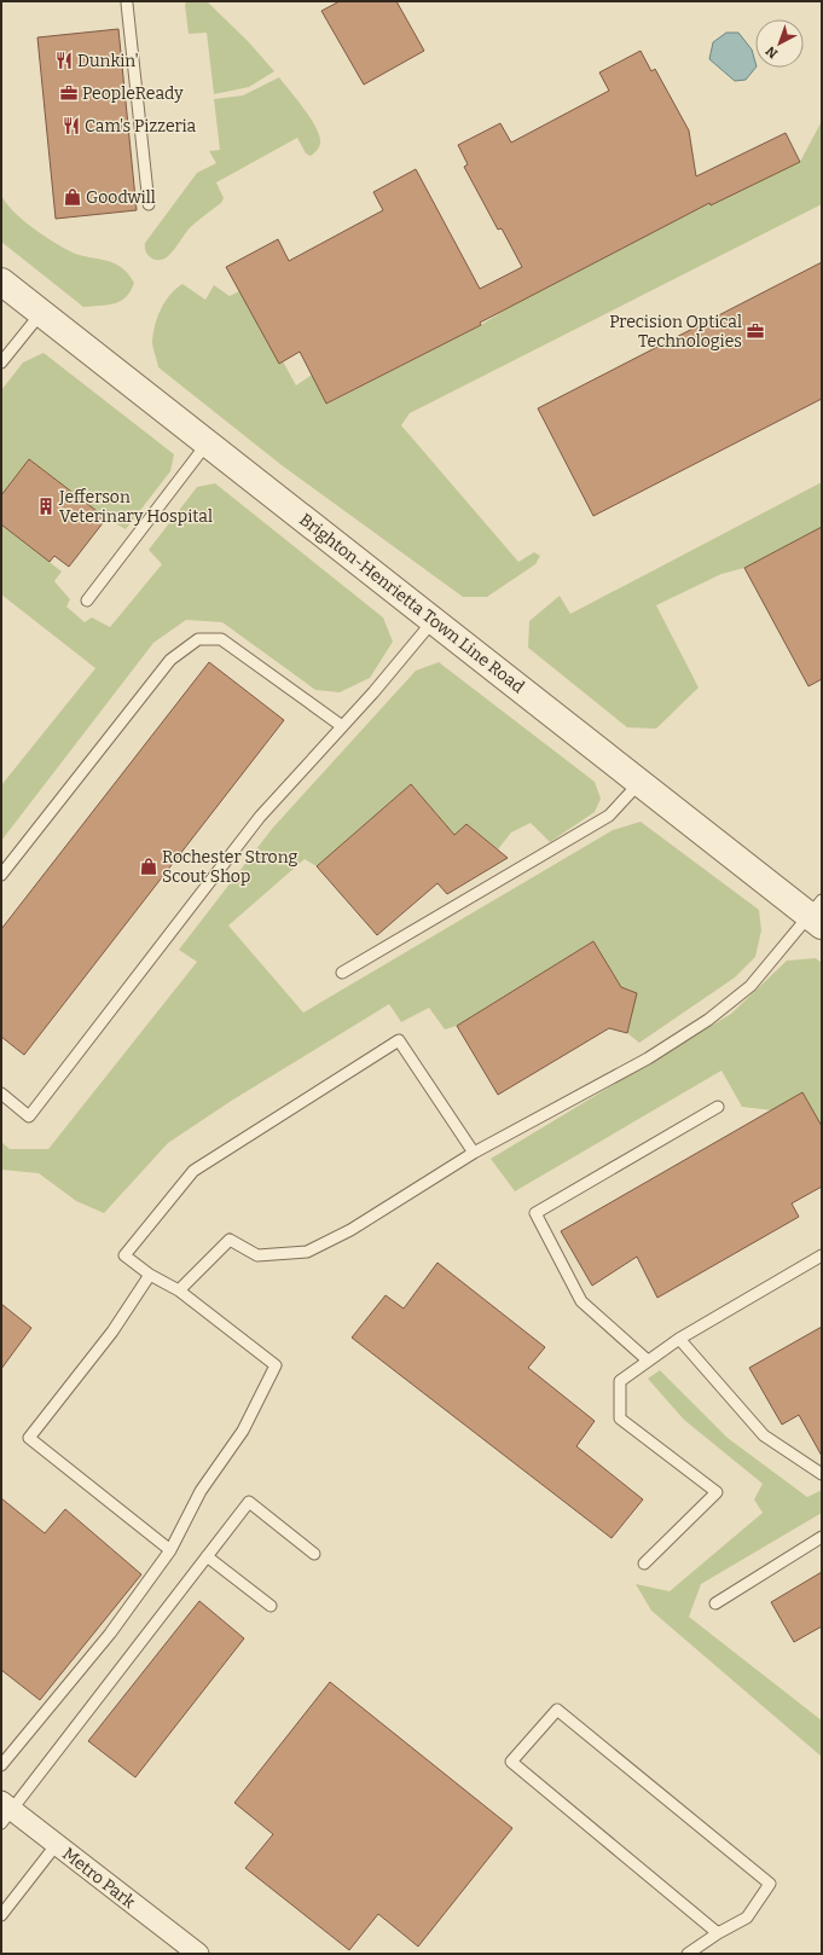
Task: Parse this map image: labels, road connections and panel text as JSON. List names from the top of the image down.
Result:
{
  "streets": {
    "street": ["Brighton-Henrietta Town Line Road", "Metro Park"]
  },
  "places": {
    "restaurant": ["Dunkin'", "Cam's Pizzeria"],
    "office": ["PeopleReady", "Precision Optical Technologies"],
    "shop": ["Goodwill", "Rochester Strong Scout Shop"],
    "building": ["Jefferson Veterinary Hospital"]
  },
  "north": "bottom left"
}
